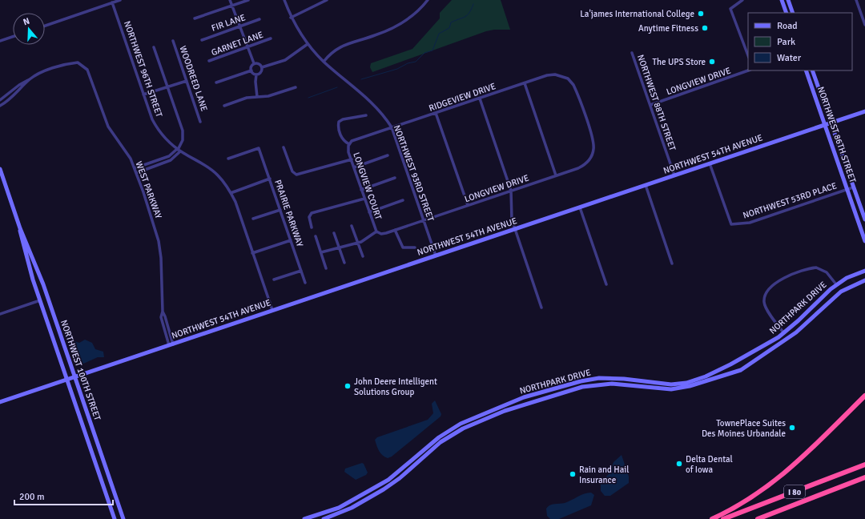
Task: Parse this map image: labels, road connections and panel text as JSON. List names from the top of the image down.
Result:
{
  "streets": {
    "highway": ["I 80"],
    "street": [
      "FIR LANE",
      "GARNET LANE",
      "NORTHWEST 96TH STREET",
      "WOODREED LANE",
      "LONGVIEW DRIVE",
      "RIDGEVIEW DRIVE",
      "NORTHWEST 88TH STREET",
      "NORTHWEST 86TH STREET",
      "NORTHWEST 54TH AVENUE",
      "NORTHWEST 93RD STREET",
      "LONGVIEW COURT",
      "WEST PARKWAY",
      "NORTHWEST 53RD PLACE",
      "PRAIRIE PARKWAY",
      "NORTHPARK DRIVE",
      "NORTHWEST 100TH STREET"
    ]
  },
  "crossings": [
    ["NORTHWEST 96TH STREET", "NORTHWEST 54TH AVENUE"],
    ["LONGVIEW DRIVE", "RIDGEVIEW DRIVE"],
    ["LONGVIEW DRIVE", "NORTHWEST 88TH STREET"],
    ["LONGVIEW DRIVE", "NORTHWEST 93RD STREET"],
    ["LONGVIEW DRIVE", "LONGVIEW COURT"],
    ["RIDGEVIEW DRIVE", "NORTHWEST 93RD STREET"],
    ["RIDGEVIEW DRIVE", "LONGVIEW COURT"],
    ["NORTHWEST 88TH STREET", "NORTHWEST 54TH AVENUE"],
    ["NORTHWEST 86TH STREET", "NORTHWEST 54TH AVENUE"],
    ["NORTHWEST 86TH STREET", "NORTHWEST 53RD PLACE"],
    ["NORTHWEST 54TH AVENUE", "NORTHWEST 93RD STREET"],
    ["NORTHWEST 54TH AVENUE", "WEST PARKWAY"],
    ["NORTHWEST 54TH AVENUE", "NORTHWEST 53RD PLACE"],
    ["NORTHWEST 54TH AVENUE", "NORTHWEST 100TH STREET"]
  ],
  "places": [
    "La'james International College",
    "Anytime Fitness",
    "The UPS Store",
    "John Deere Intelligent Solutions Group",
    "TownePlace Suites Des Moines Urbandale",
    "Delta Dental of Iowa",
    "Rain and Hail Insurance"
  ],
  "legend": ["Road", "Park", "Water"],
  "scale_bar": "200 m",
  "north": "top"
}
